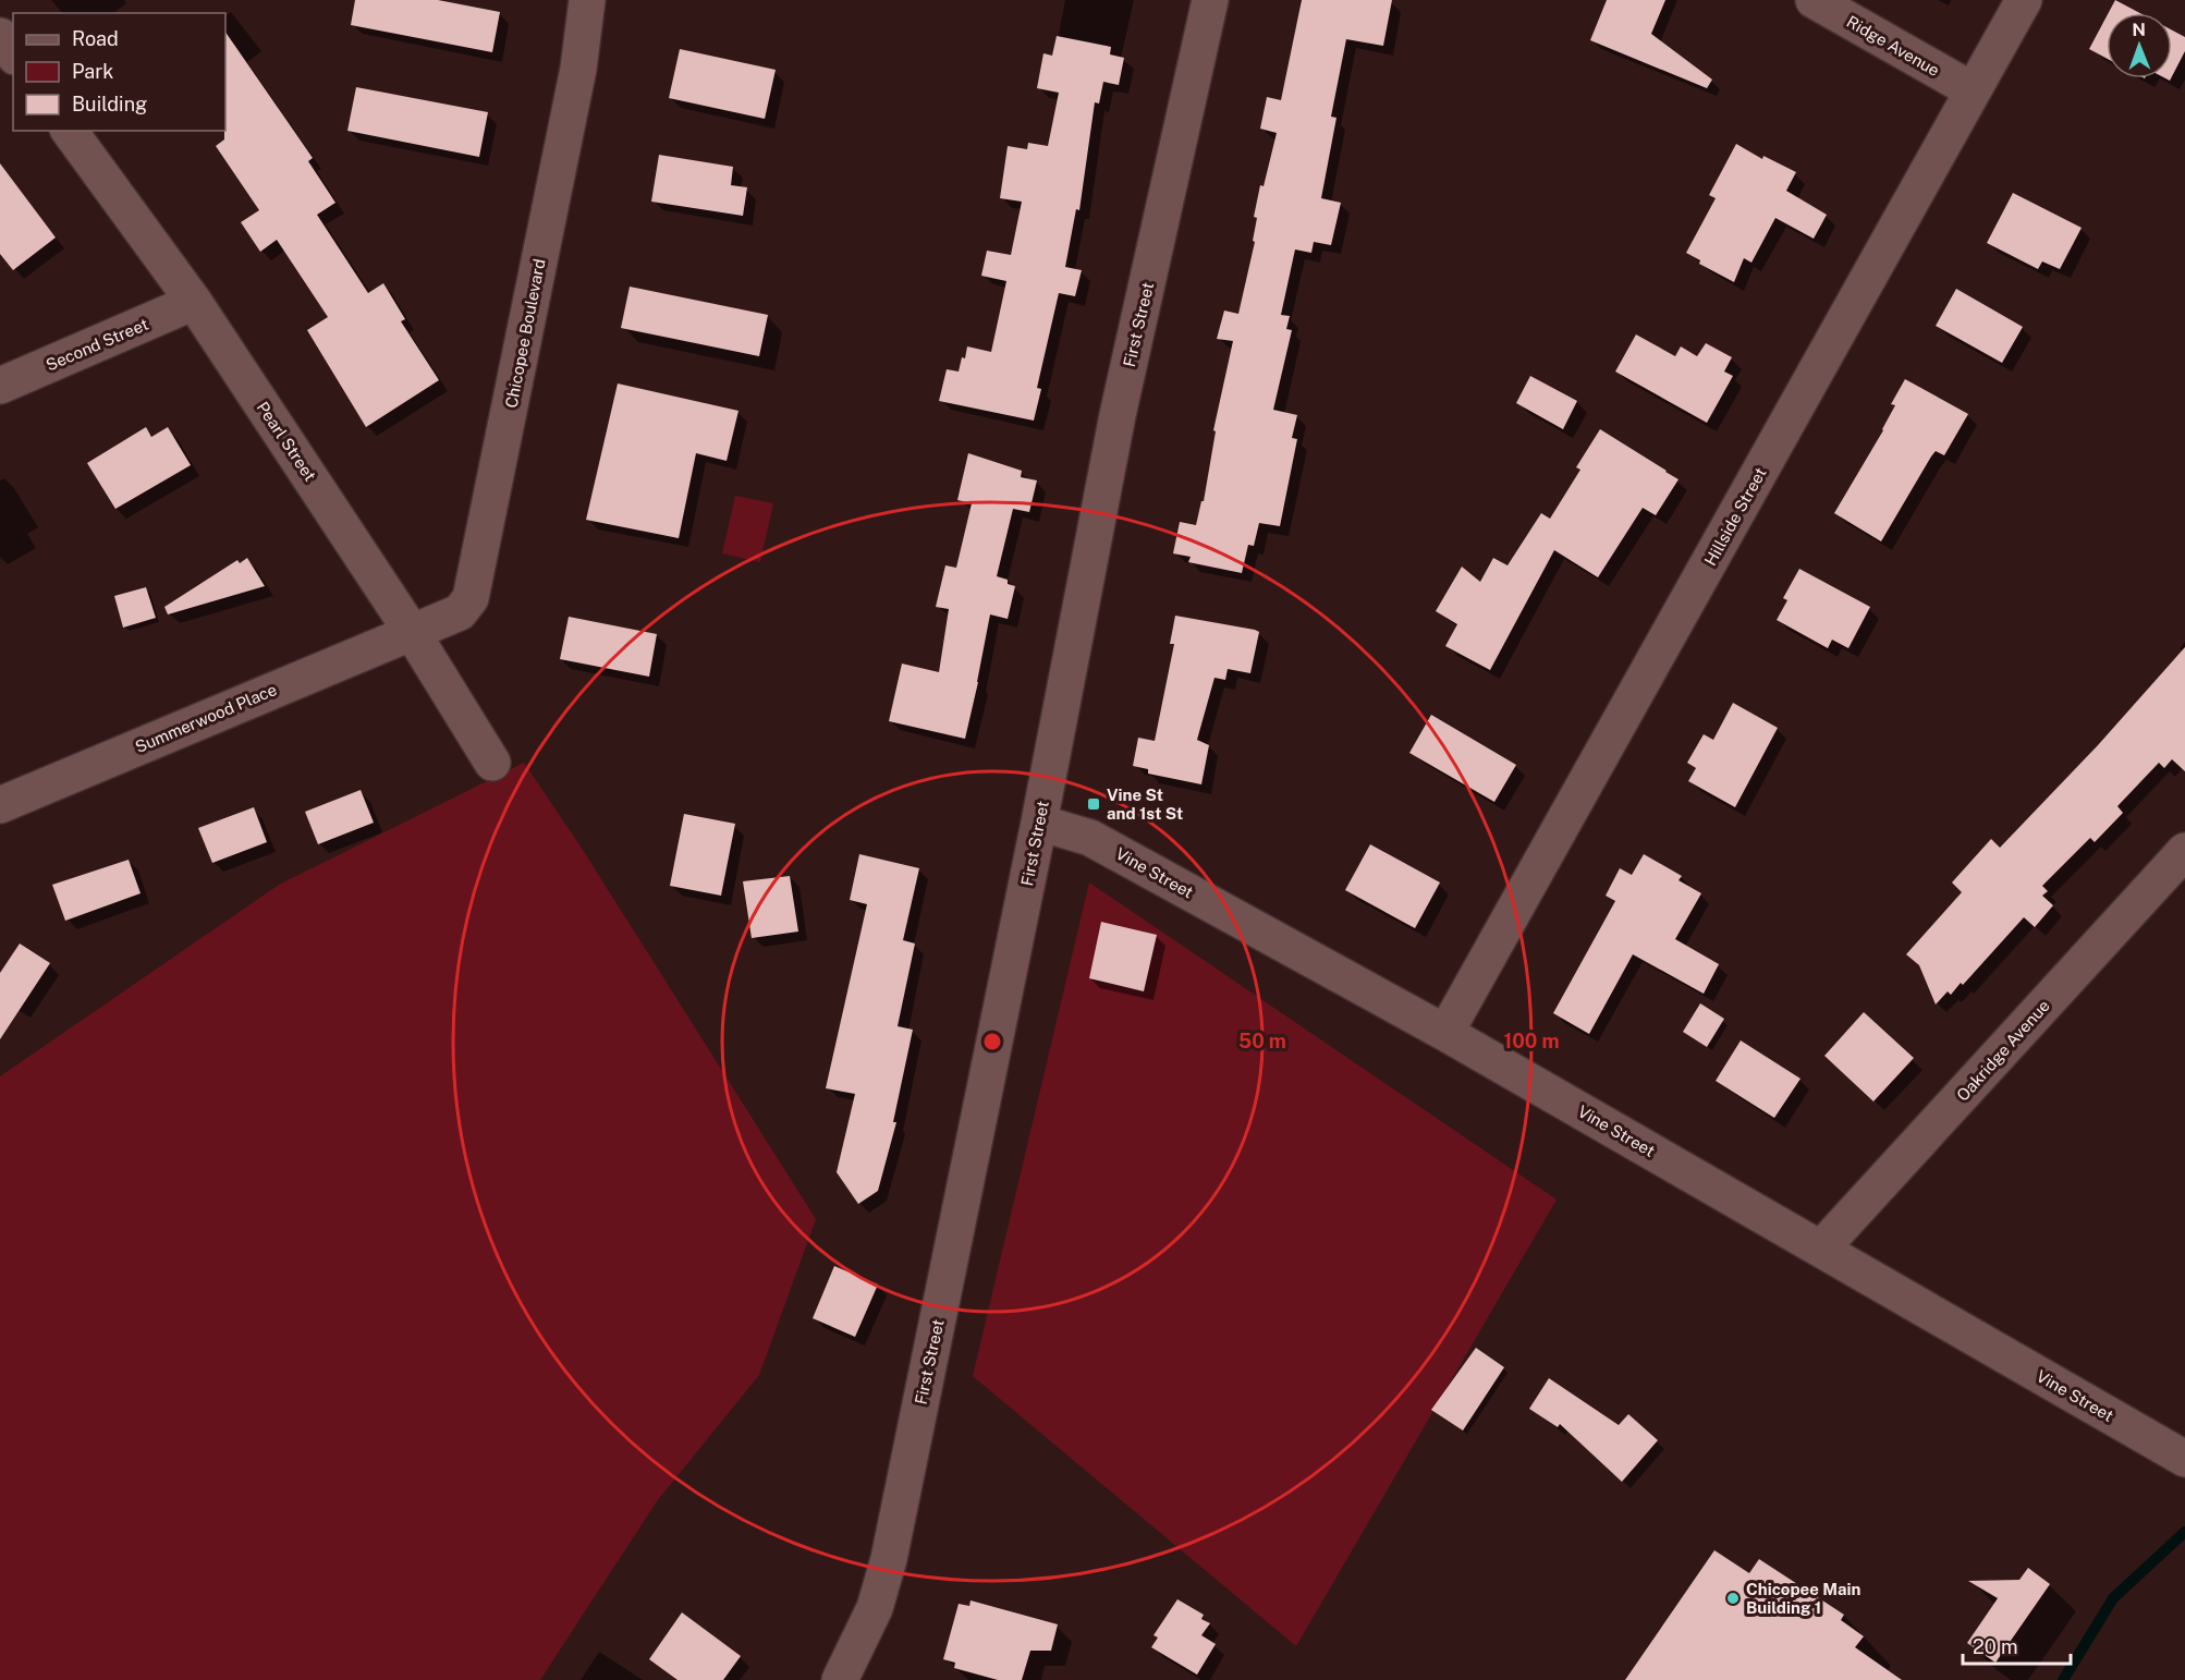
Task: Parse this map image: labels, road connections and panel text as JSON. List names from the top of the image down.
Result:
{
  "streets": {
    "street": [
      "Ridge Avenue",
      "First Street",
      "Chicopee Boulevard",
      "Second Street",
      "Pearl Street",
      "Hillside Street",
      "Summerwood Place",
      "Vine Street",
      "Oakridge Avenue"
    ]
  },
  "crossings": [
    ["Ridge Avenue", "Hillside Street"],
    ["First Street", "Vine Street"],
    ["Chicopee Boulevard", "Pearl Street"],
    ["Chicopee Boulevard", "Summerwood Place"],
    ["Second Street", "Pearl Street"],
    ["Pearl Street", "Summerwood Place"],
    ["Hillside Street", "Vine Street"],
    ["Vine Street", "Oakridge Avenue"]
  ],
  "places": {
    "transit": ["Vine St and 1st St"],
    "other": ["Chicopee Main Building 1"]
  },
  "legend": ["Road", "Park", "Building"],
  "scale_bar": "20 m",
  "north": "top",
  "rings": ["50 m", "100 m"]
}
